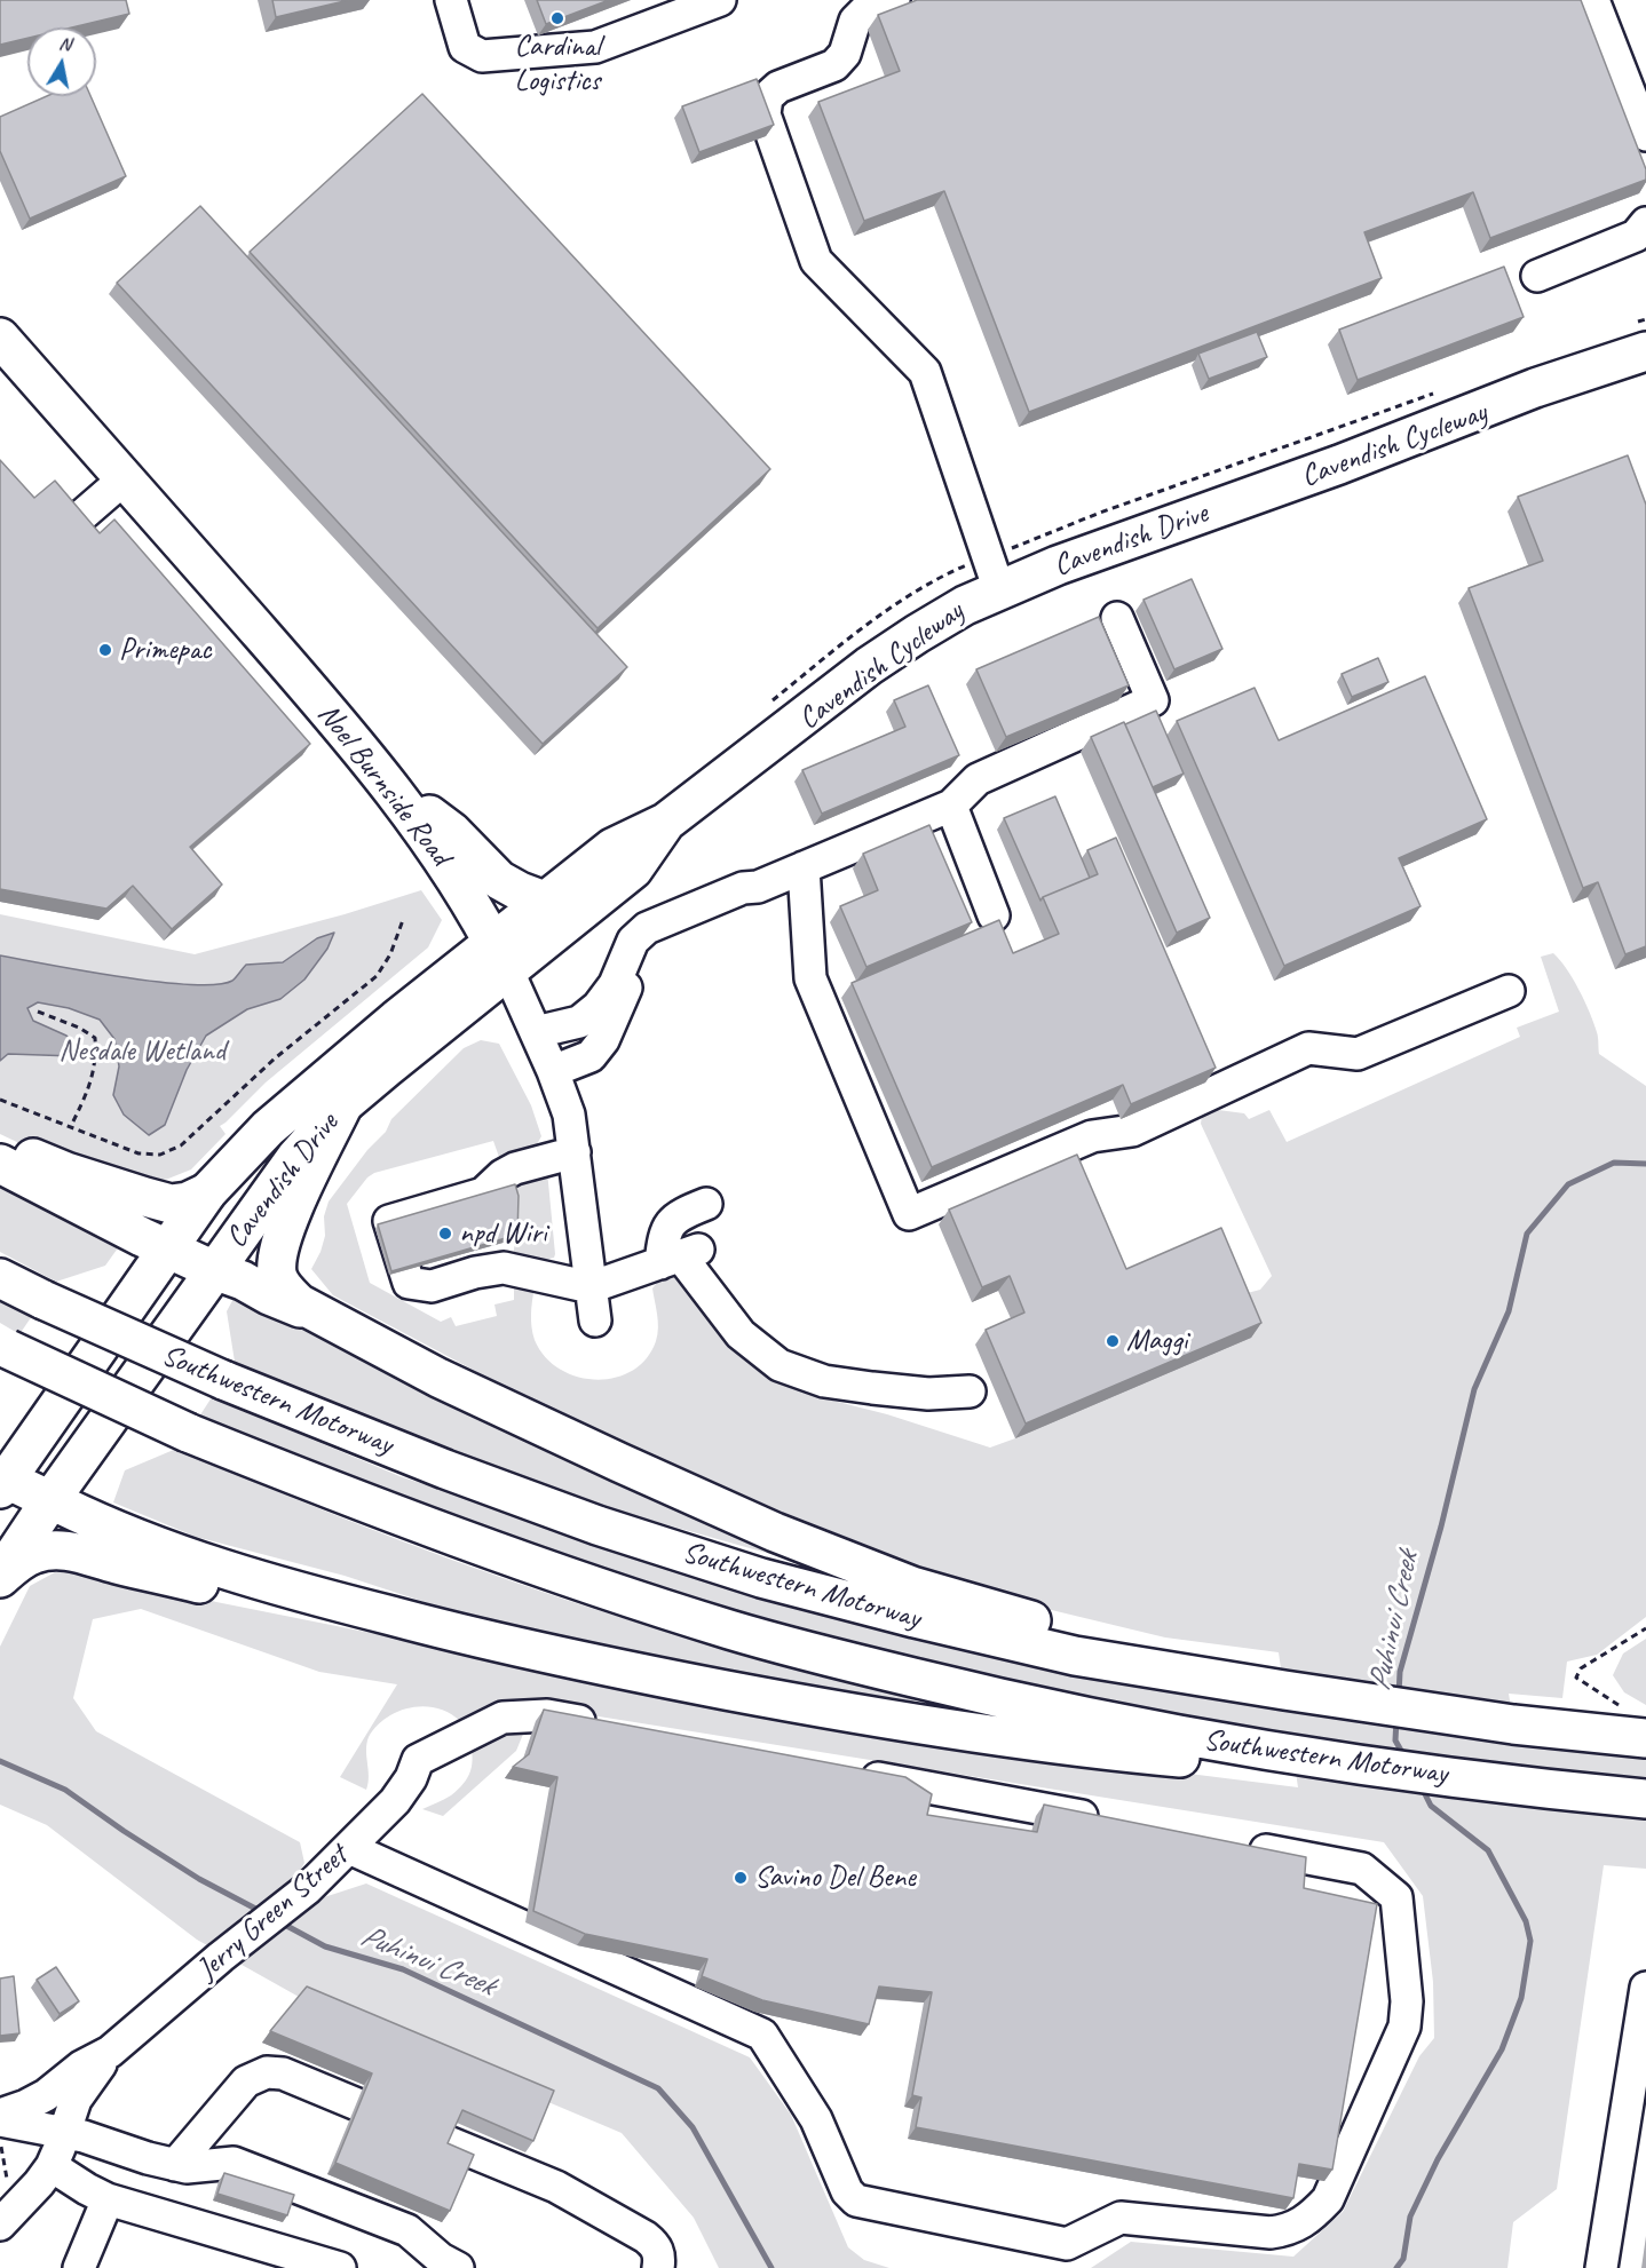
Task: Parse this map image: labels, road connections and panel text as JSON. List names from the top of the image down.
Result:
{
  "streets": {
    "main road": ["Cavendish Drive", "Noel Burnside Road", "Southwestern Motorway"],
    "street": ["Jerry Green Street"]
  },
  "crossings": [
    ["Cavendish Drive", "Noel Burnside Road"]
  ],
  "water": ["Puhinui Creek"],
  "parks": ["Nesdale Wetland"],
  "places": [
    "Cardinal Logistics",
    "Primepac",
    "npd Wiri",
    "Maggi",
    "Savino Del Bene"
  ],
  "north": "top"
}
